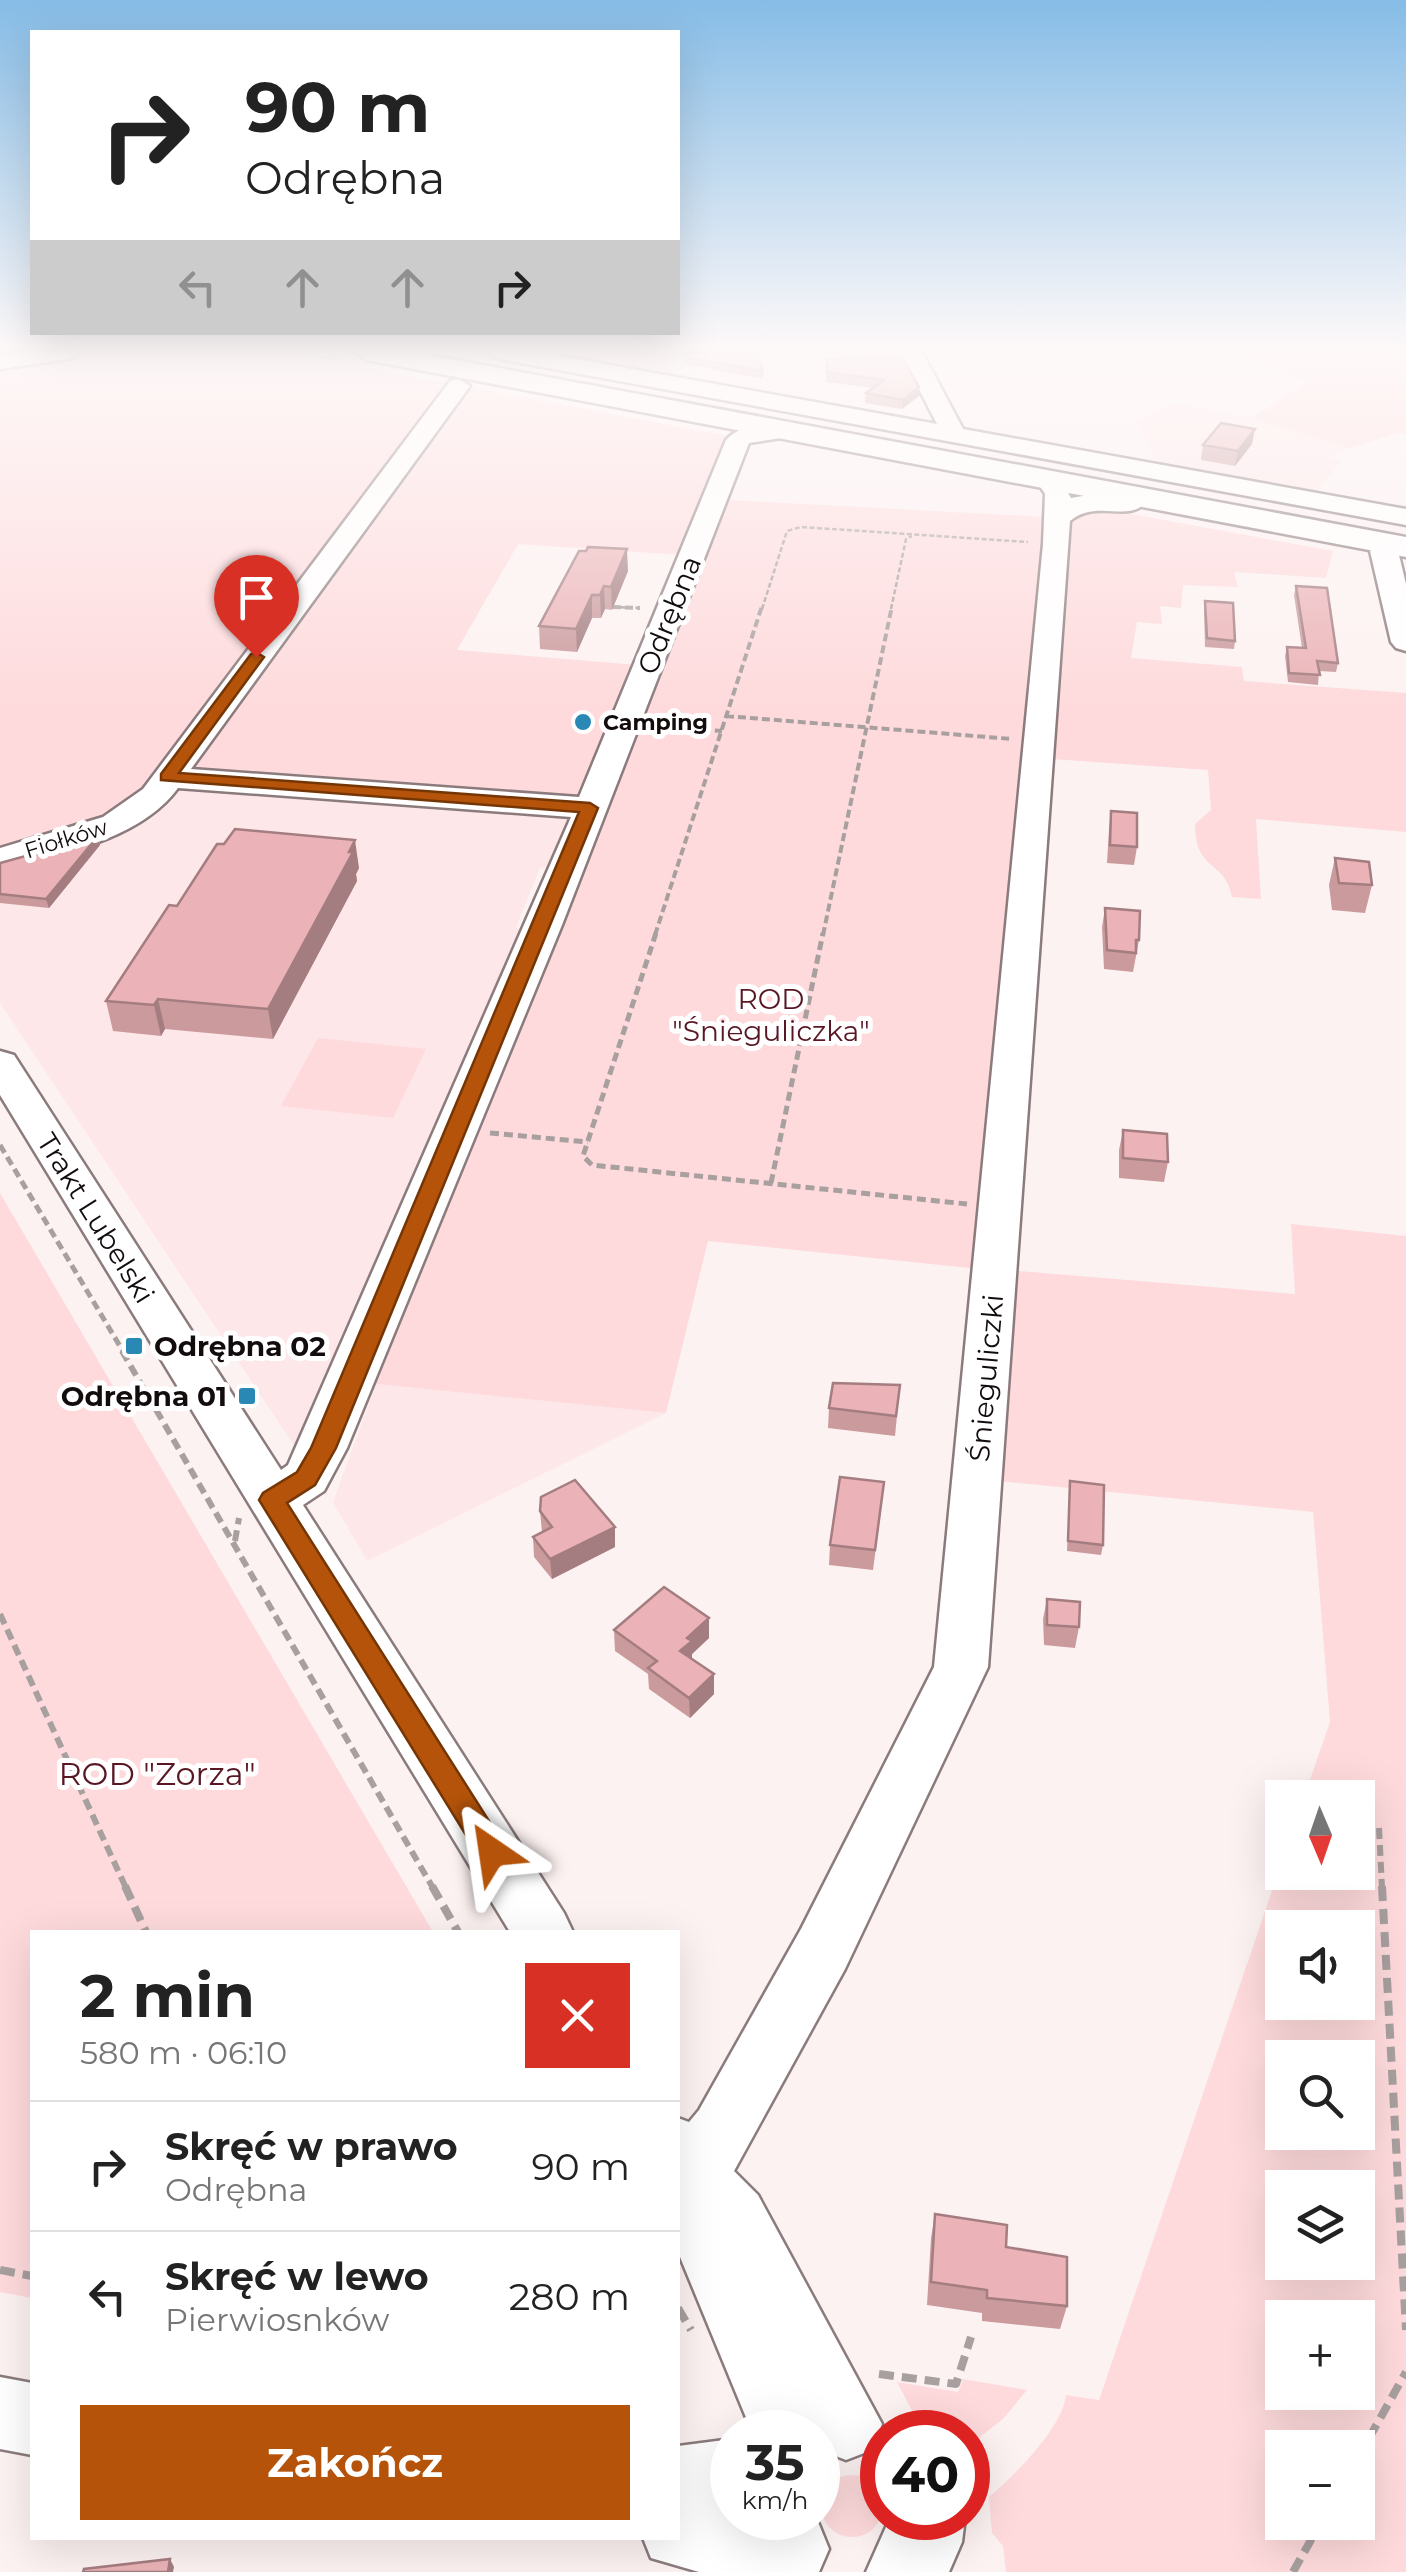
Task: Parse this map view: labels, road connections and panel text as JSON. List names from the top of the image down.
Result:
{
  "streets": {
    "street": [
      "Odrębna",
      "Fiołków",
      "Trakt Lubelski",
      "Śnieguliczki"
    ]
  },
  "crossings": [
    ["Odrębna", "Trakt Lubelski"]
  ],
  "parks": ["ROD \"Śnieguliczka\"", "ROD \"Zorza\""],
  "places": {
    "other": ["Camping"],
    "transit": ["Odrębna 02", "Odrębna 01"]
  },
  "north": "bottom",
  "page": {
    "turn": ["90 m", "Odrębna"],
    "map_buttons": ["+", "−"],
    "heading": ["2 min", "580 m · 06:10"],
    "list": [
      {
        "name": "Skręć w prawo",
        "note": "Odrębna",
        "value": "90 m"
      },
      {
        "name": "Skręć w lewo",
        "note": "Pierwiosnków",
        "value": "280 m"
      }
    ],
    "buttons": "Zakończ",
    "speed": "35 km/h",
    "limit": "40"
  }
}
